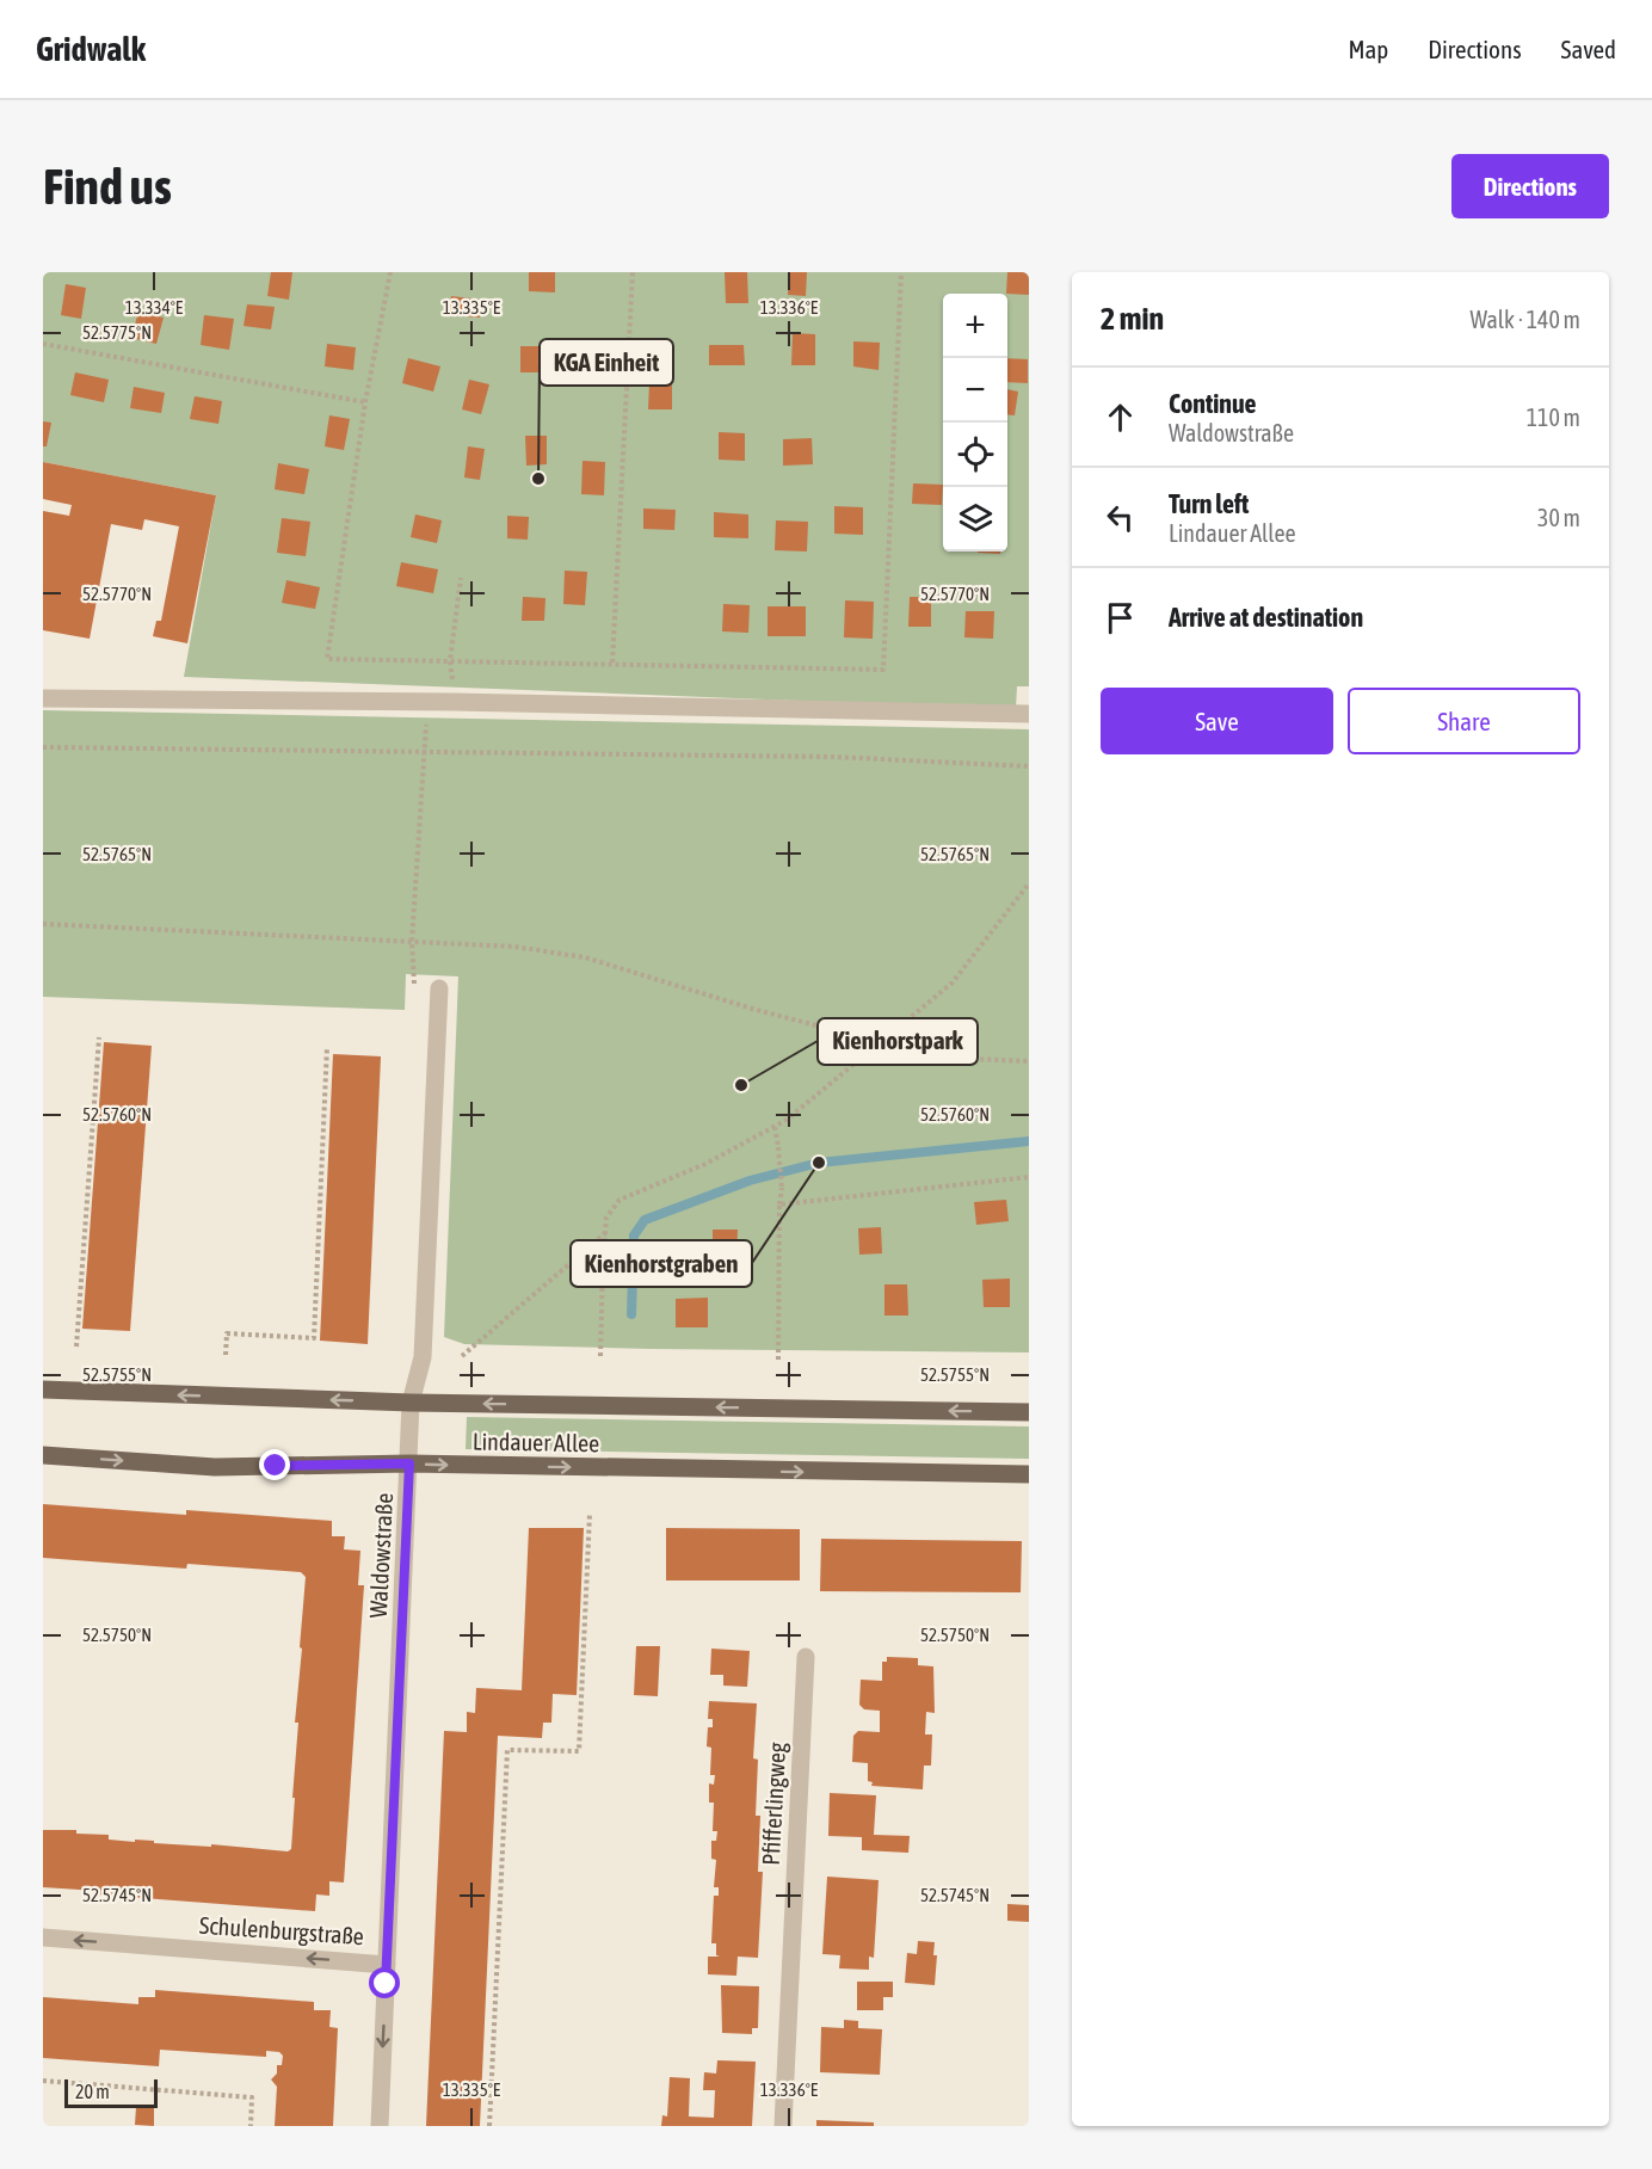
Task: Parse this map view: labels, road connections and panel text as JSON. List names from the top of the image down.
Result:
{
  "streets": {
    "main road": ["Lindauer Allee"],
    "street": ["Waldowstraße", "Pfifferlingweg", "Schulenburgstraße"]
  },
  "crossings": [
    ["Lindauer Allee", "Waldowstraße"],
    ["Waldowstraße", "Schulenburgstraße"]
  ],
  "one_way": ["Schulenburgstraße"],
  "places": ["KGA Einheit", "Kienhorstpark", "Kienhorstgraben"],
  "scale_bar": "20 m",
  "page": {
    "header": "Gridwalk",
    "nav": ["Map", "Directions", "Saved"],
    "buttons": [
      "Directions",
      ["Save", "Share"]
    ],
    "title": "Find us",
    "heading": ["2 min", "Walk · 140 m"],
    "map_buttons": ["+", "−"],
    "list": [
      ["Continue", "Waldowstraße", "110 m"],
      ["Turn left", "Lindauer Allee", "30 m"],
      "Arrive at destination"
    ],
    "scale": "20 m"
  },
  "coordinates": [
    "13.334°E",
    "13.335°E",
    "13.336°E",
    "52.5775°N",
    "52.5770°N",
    "52.5765°N",
    "52.5760°N",
    "52.5755°N",
    "52.5750°N",
    "52.5745°N"
  ]
}
